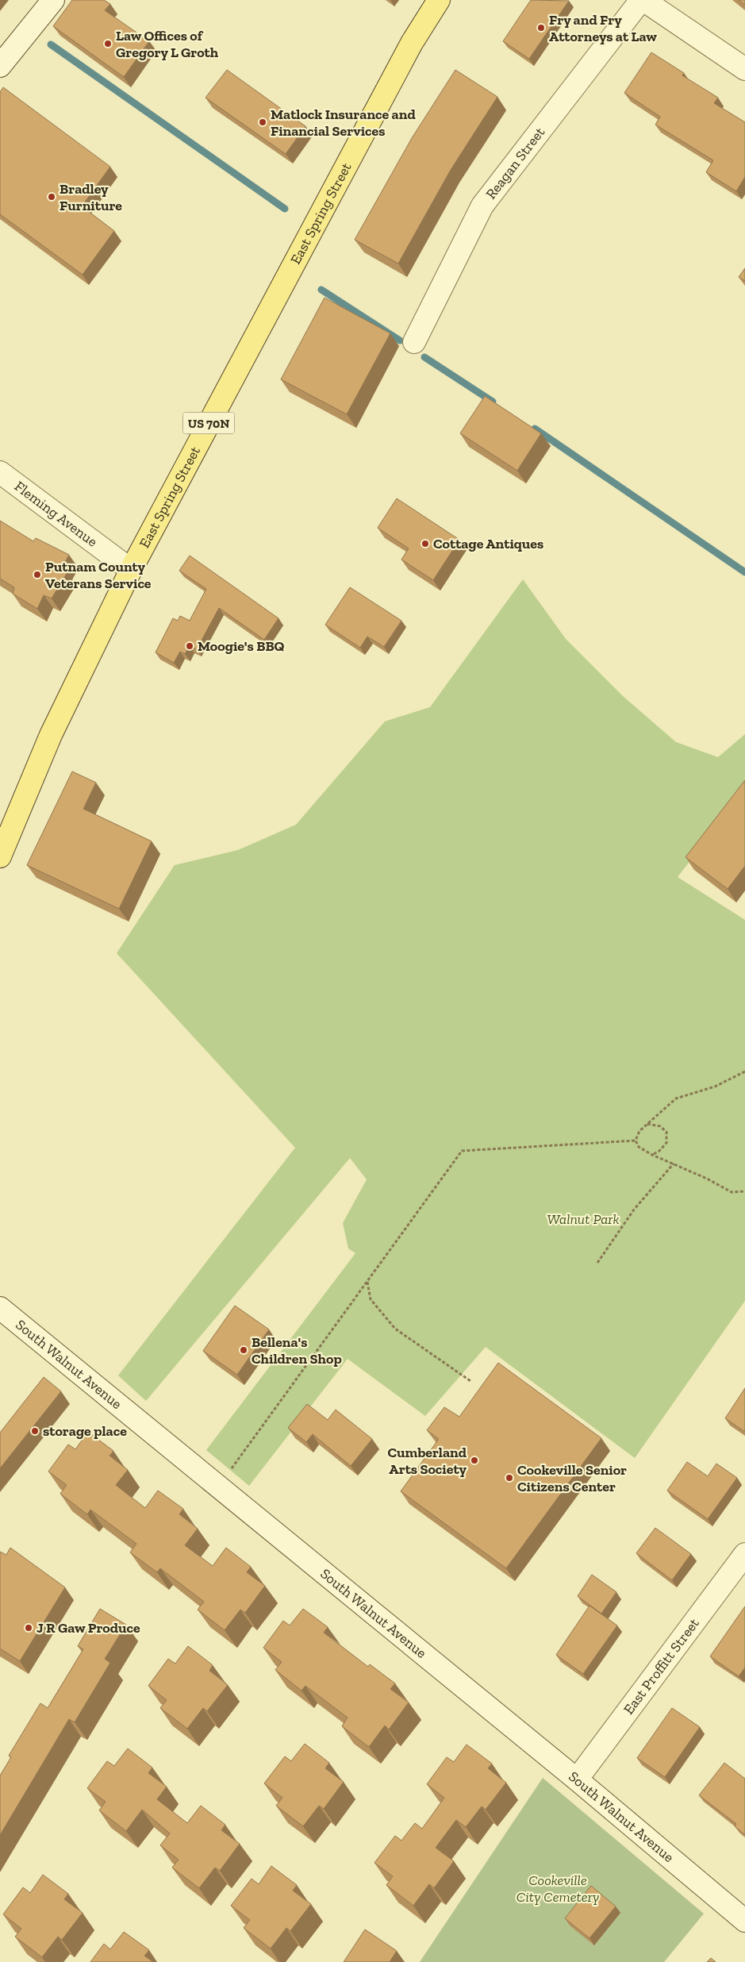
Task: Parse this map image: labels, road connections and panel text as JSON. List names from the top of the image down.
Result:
{
  "streets": {
    "main road": ["East Spring Street", "US 70N"],
    "street": [
      "Reagan Street",
      "Fleming Avenue",
      "South Walnut Avenue",
      "East Proffitt Street"
    ]
  },
  "crossings": [
    ["East Spring Street", "Fleming Avenue"],
    ["South Walnut Avenue", "East Proffitt Street"]
  ],
  "parks": ["Walnut Park", "Cookeville City Cemetery"],
  "places": [
    "Fry and Fry Attorneys at Law",
    "Law Offices of Gregory L Groth",
    "Matlock Insurance and Financial Services",
    "Bradley Furniture",
    "Cottage Antiques",
    "Putnam County Veterans Service",
    "Moogie's BBQ",
    "Bellena's Children Shop",
    "storage place",
    "Cumberland Arts Society",
    "Cookeville Senior Citizens Center",
    "J R Gaw Produce"
  ]
}
